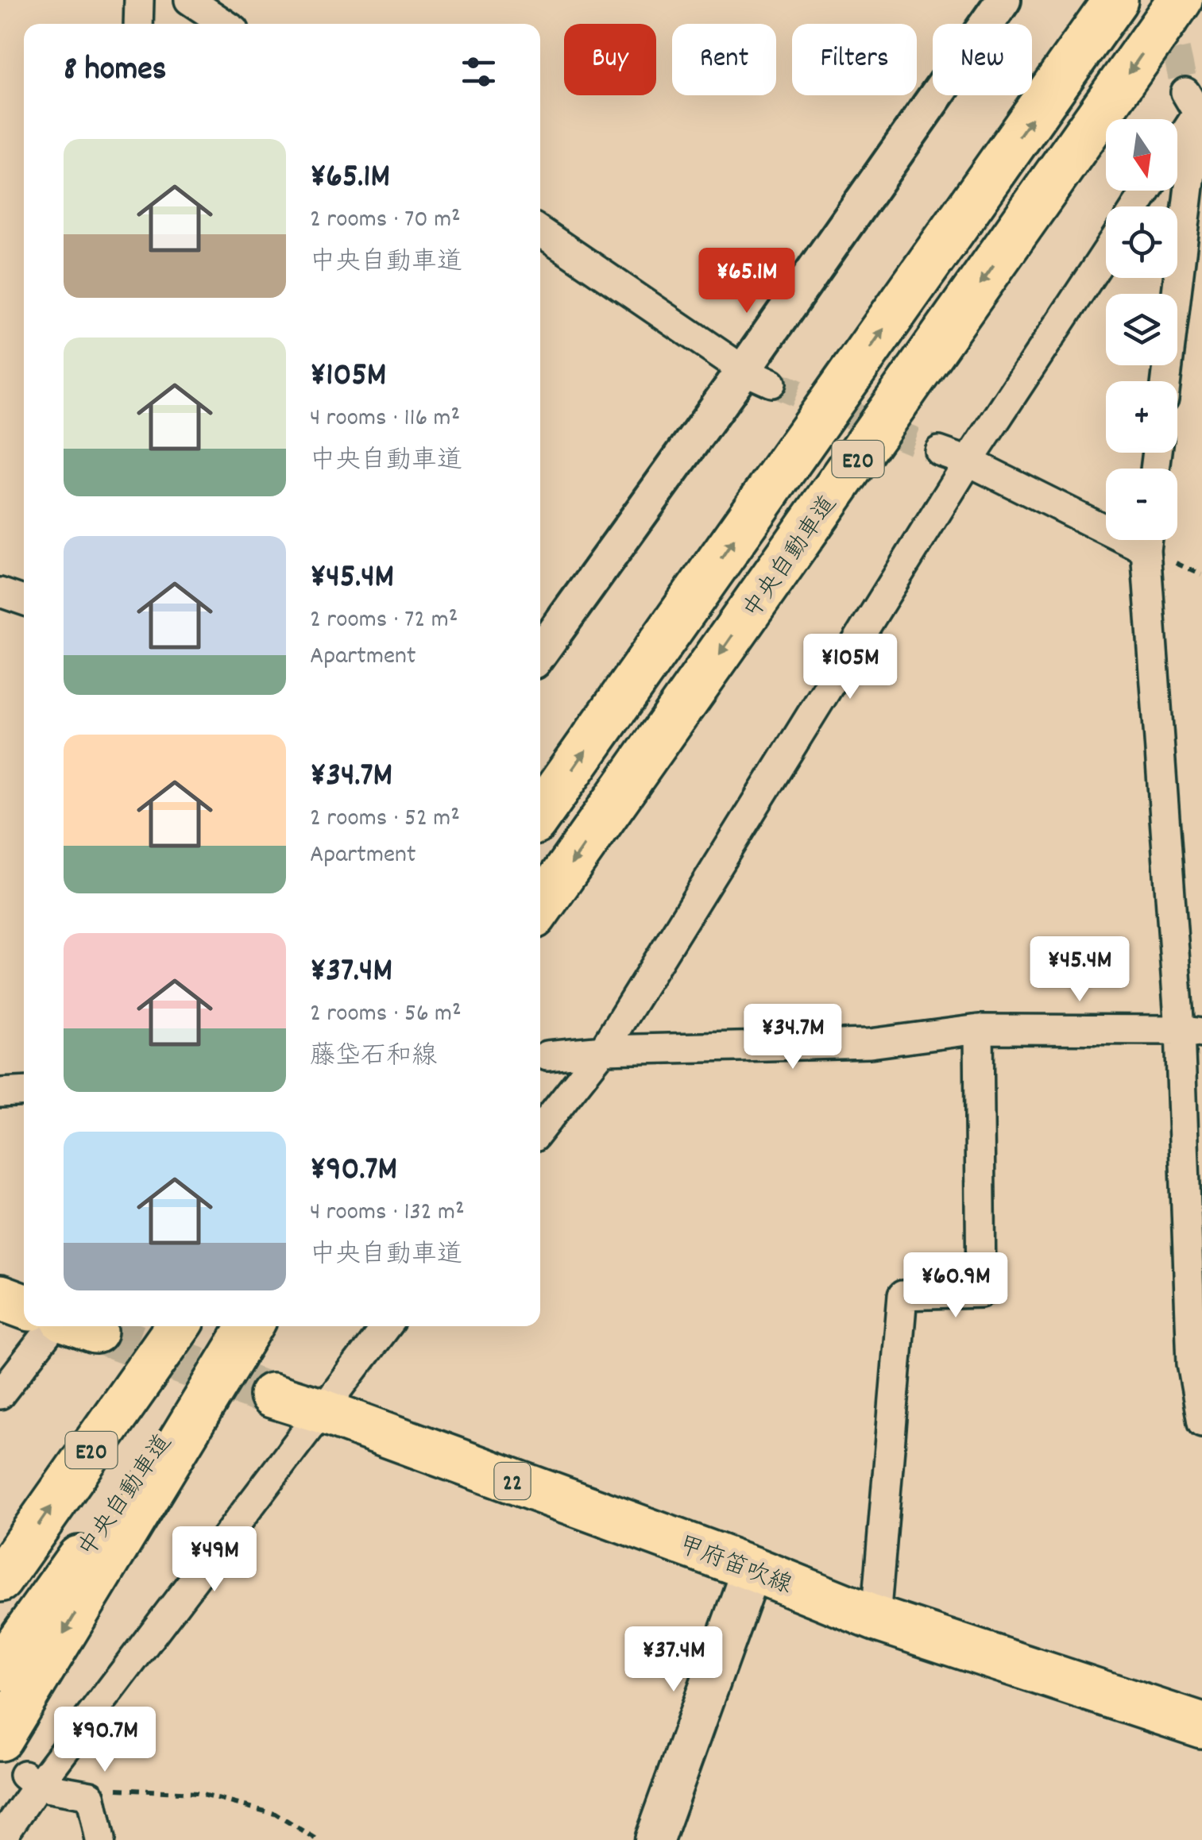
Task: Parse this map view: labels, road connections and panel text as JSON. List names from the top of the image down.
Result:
{
  "streets": {
    "main road": [
      "E20",
      "中央自動車道",
      "22",
      "甲府笛吹線"
    ]
  },
  "north": "bottom",
  "page": {
    "chip": [
      "Buy",
      "Rent",
      "Filters",
      "New"
    ],
    "heading": "8 homes",
    "map_buttons": ["+", "−"],
    "list": [
      {
        "name": "¥65.1M",
        "note": "2 rooms · 70 m² · 中央自動車道"
      },
      {
        "name": "¥105M",
        "note": "4 rooms · 116 m² · 中央自動車道"
      },
      {
        "name": "¥45.4M",
        "note": "2 rooms · 72 m² · Apartment"
      },
      {
        "name": "¥34.7M",
        "note": "2 rooms · 52 m² · Apartment"
      },
      {
        "name": "¥37.4M",
        "note": "2 rooms · 56 m² · 藤垈石和線"
      },
      {
        "name": "¥90.7M",
        "note": "4 rooms · 132 m² · 中央自動車道"
      }
    ],
    "price": [
      "¥65.1M",
      "¥105M",
      "¥45.4M",
      "¥34.7M",
      "¥60.9M",
      "¥49M",
      "¥37.4M",
      "¥90.7M"
    ]
  }
}
